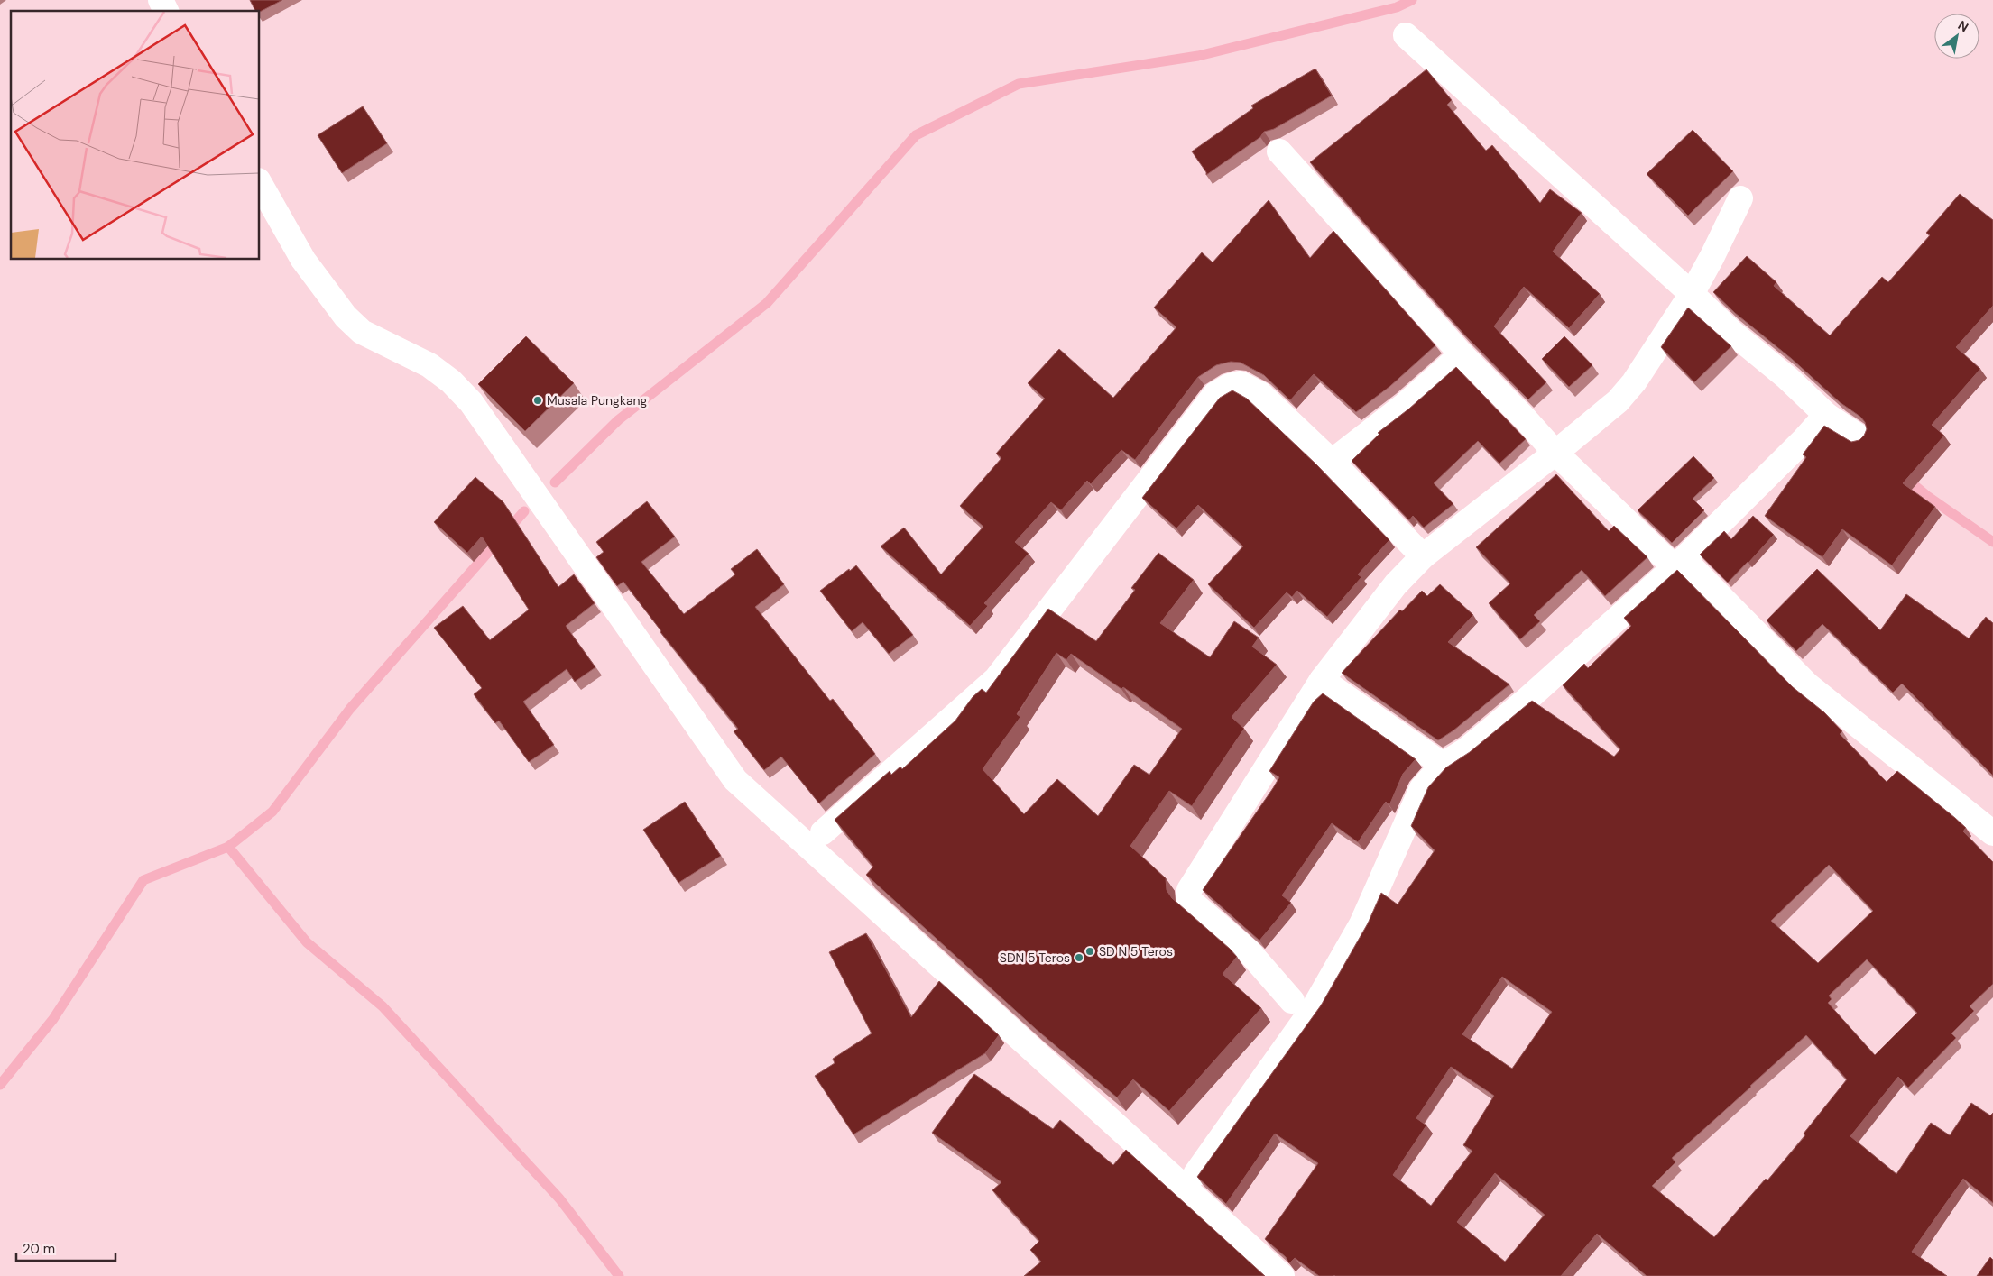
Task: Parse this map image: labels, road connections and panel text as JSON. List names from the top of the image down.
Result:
{
  "places": ["Musala Pungkang", "SD N 5 Teros", "SDN 5 Teros"],
  "scale_bar": "20 m",
  "north": "top right"
}
